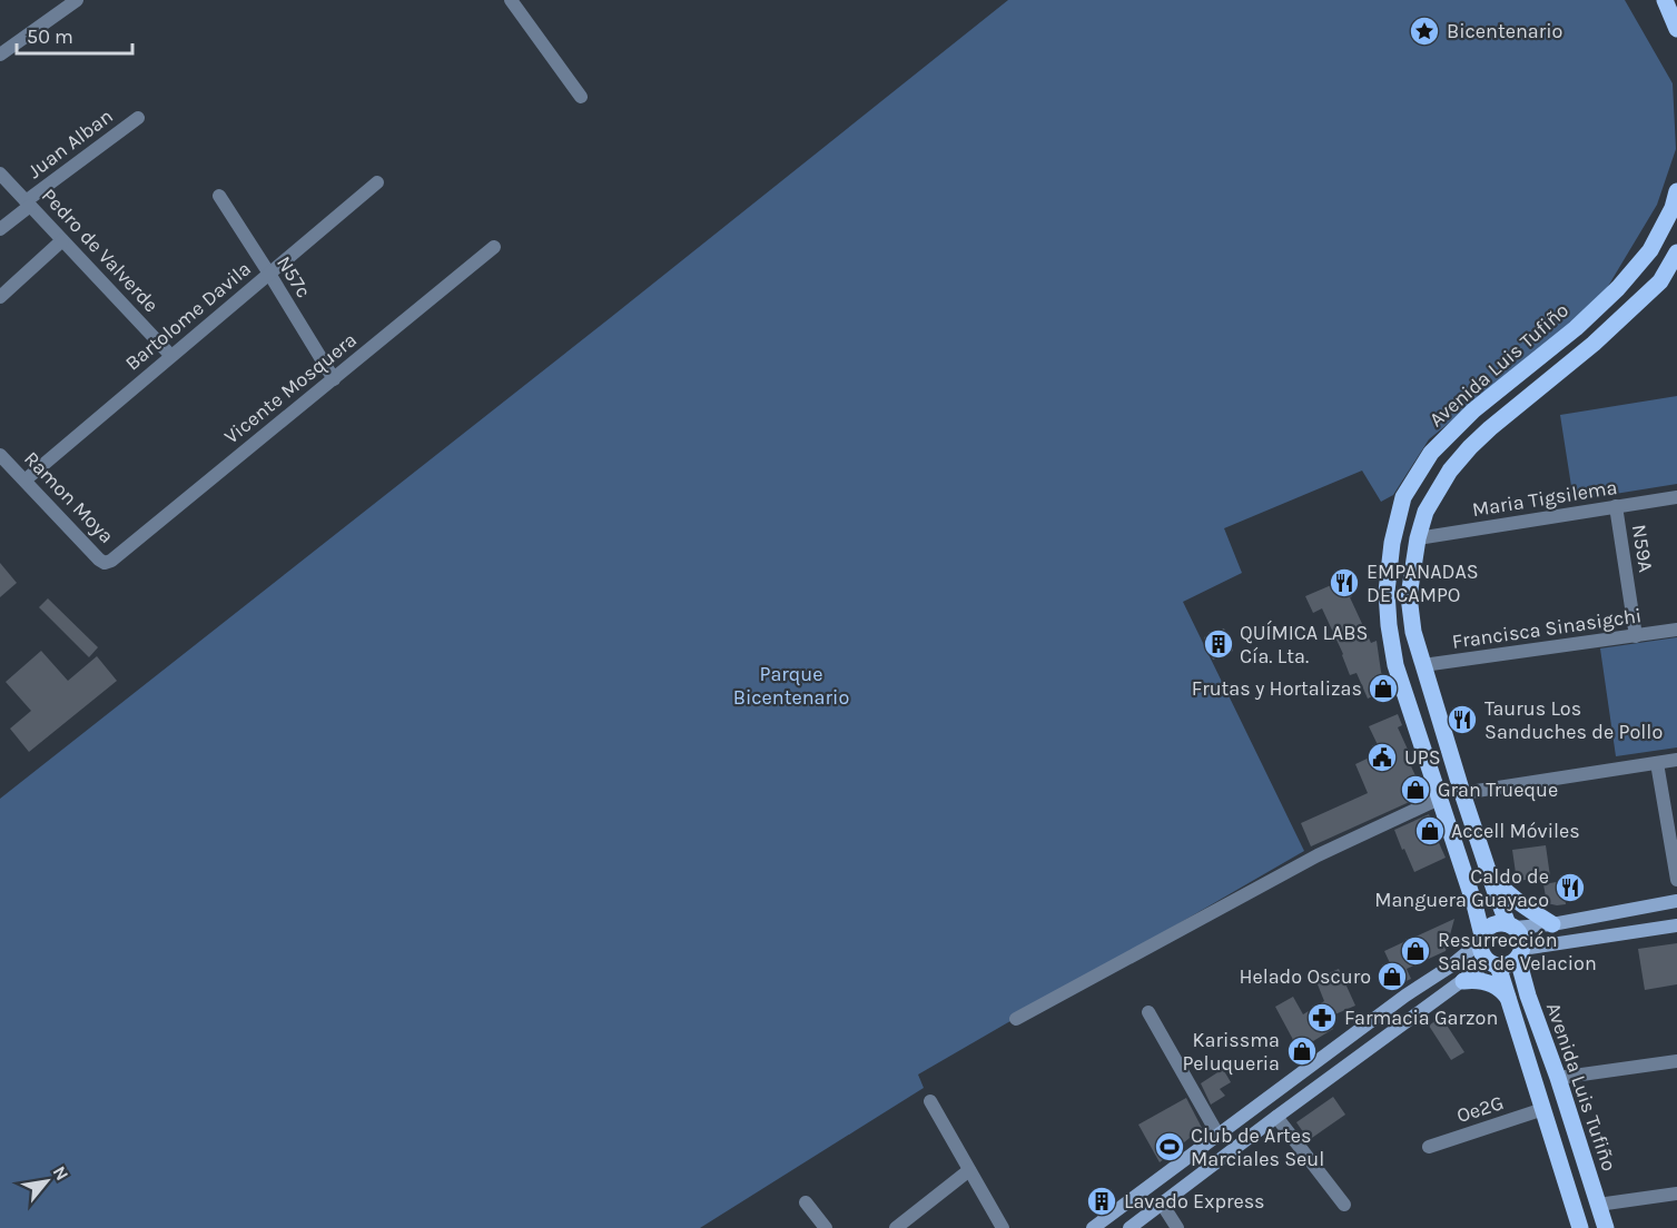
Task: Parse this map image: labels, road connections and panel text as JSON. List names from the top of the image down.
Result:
{
  "streets": {
    "main road": ["Avenida Luis Tufiño"],
    "street": [
      "Juan Alban",
      "Pedro de Valverde",
      "N57c",
      "Bartolome Davila",
      "Vicente Mosquera",
      "Ramon Moya",
      "Maria Tigsilema",
      "N59A",
      "Francisca Sinasigchi",
      "Oe2G"
    ]
  },
  "crossings": [
    ["Juan Alban", "Pedro de Valverde"],
    ["Pedro de Valverde", "Bartolome Davila"],
    ["N57c", "Bartolome Davila"],
    ["N57c", "Vicente Mosquera"],
    ["Bartolome Davila", "Ramon Moya"],
    ["Avenida Luis Tufiño", "Oe2G"],
    ["Vicente Mosquera", "Ramon Moya"],
    ["Maria Tigsilema", "N59A"],
    ["N59A", "Francisca Sinasigchi"]
  ],
  "parks": ["Parque Bicentenario"],
  "places": {
    "place": ["Bicentenario"],
    "restaurant": ["EMPANADAS DE CAMPO", "Taurus Los Sanduches de Pollo", "Caldo de Manguera Guayaco"],
    "building": ["QUÍMICA LABS Cía. Lta.", "Lavado Express"],
    "shop": [
      "Frutas y Hortalizas",
      "Gran Trueque",
      "Accell Móviles",
      "Resurrección Salas de Velacion",
      "Helado Oscuro",
      "Karissma Peluqueria"
    ],
    "public building": ["UPS"],
    "pharmacy": ["Farmacia Garzon"],
    "sports": ["Club de Artes Marciales Seul"]
  },
  "scale_bar": "50 m",
  "north": "top right"
}
